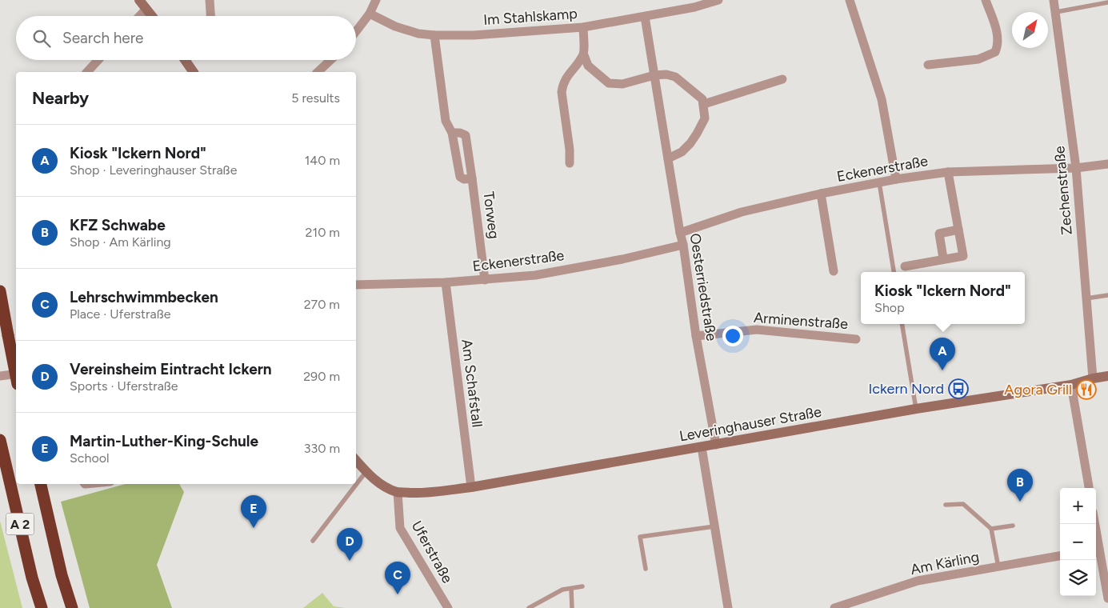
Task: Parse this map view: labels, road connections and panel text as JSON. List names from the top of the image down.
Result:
{
  "streets": {
    "highway": ["A 2"],
    "main road": ["Leveringhauser Straße"],
    "street": [
      "Im Stahlskamp",
      "Eckenerstraße",
      "Zechenstraße",
      "Torweg",
      "Oesterriedstraße",
      "Arminenstraße",
      "Am Schafstall",
      "Uferstraße",
      "Am Kärling"
    ]
  },
  "crossings": [
    ["Im Stahlskamp", "Torweg"],
    ["Im Stahlskamp", "Oesterriedstraße"],
    ["Eckenerstraße", "Zechenstraße"],
    ["Eckenerstraße", "Torweg"],
    ["Eckenerstraße", "Oesterriedstraße"],
    ["Eckenerstraße", "Am Schafstall"],
    ["Zechenstraße", "Leveringhauser Straße"],
    ["Oesterriedstraße", "Arminenstraße"],
    ["Oesterriedstraße", "Leveringhauser Straße"],
    ["Am Schafstall", "Leveringhauser Straße"],
    ["Leveringhauser Straße", "Uferstraße"]
  ],
  "places": {
    "bus stop": ["Ickern Nord"],
    "restaurant": ["Agora Grill"]
  },
  "north": "top right",
  "page": {
    "search": "Search here",
    "heading": ["Nearby", "5 results"],
    "list": [
      {
        "mark": "A",
        "name": "Kiosk \"Ickern Nord\"",
        "note": "Shop · Leveringhauser Straße",
        "value": "140 m"
      },
      {
        "mark": "B",
        "name": "KFZ Schwabe",
        "note": "Shop · Am Kärling",
        "value": "210 m"
      },
      {
        "mark": "C",
        "name": "Lehrschwimmbecken",
        "note": "Place · Uferstraße",
        "value": "270 m"
      },
      {
        "mark": "D",
        "name": "Vereinsheim Eintracht Ickern",
        "note": "Sports · Uferstraße",
        "value": "290 m"
      },
      {
        "mark": "E",
        "name": "Martin-Luther-King-Schule",
        "note": "School",
        "value": "330 m"
      }
    ],
    "popup": ["Kiosk \"Ickern Nord\"", "Shop"],
    "pins": [
      "A",
      "B",
      "E",
      "D",
      "C"
    ],
    "map_buttons": ["+", "−"]
  }
}
